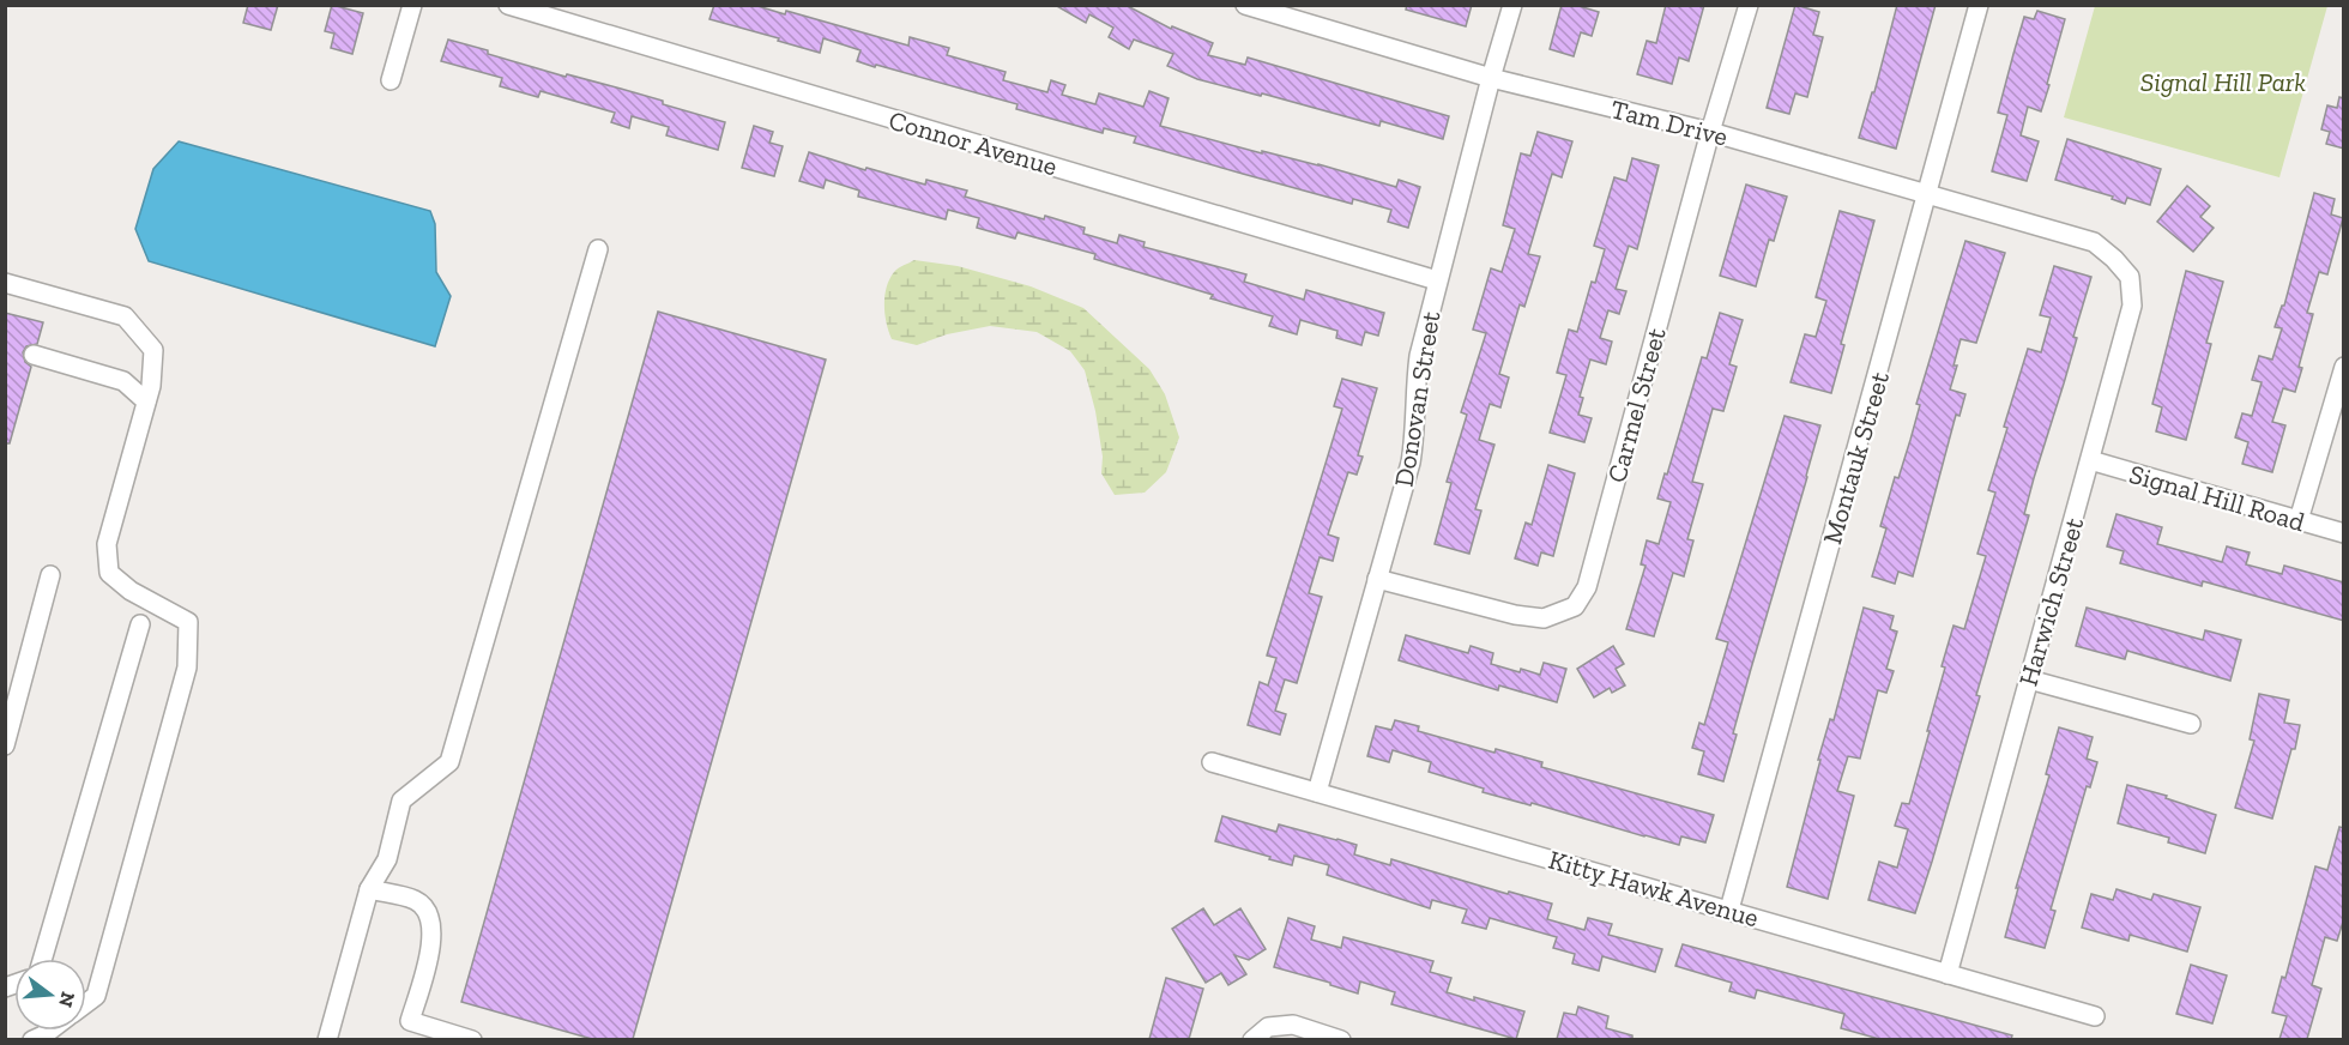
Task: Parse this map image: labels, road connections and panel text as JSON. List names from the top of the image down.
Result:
{
  "streets": {
    "street": [
      "Tam Drive",
      "Connor Avenue",
      "Donovan Street",
      "Carmel Street",
      "Montauk Street",
      "Signal Hill Road",
      "Harwich Street",
      "Kitty Hawk Avenue"
    ]
  },
  "crossings": [
    ["Tam Drive", "Donovan Street"],
    ["Tam Drive", "Carmel Street"],
    ["Tam Drive", "Montauk Street"],
    ["Tam Drive", "Harwich Street"],
    ["Connor Avenue", "Donovan Street"],
    ["Donovan Street", "Carmel Street"],
    ["Donovan Street", "Kitty Hawk Avenue"],
    ["Montauk Street", "Kitty Hawk Avenue"],
    ["Signal Hill Road", "Harwich Street"],
    ["Harwich Street", "Kitty Hawk Avenue"]
  ],
  "parks": ["Signal Hill Park"],
  "north": "right"
}
